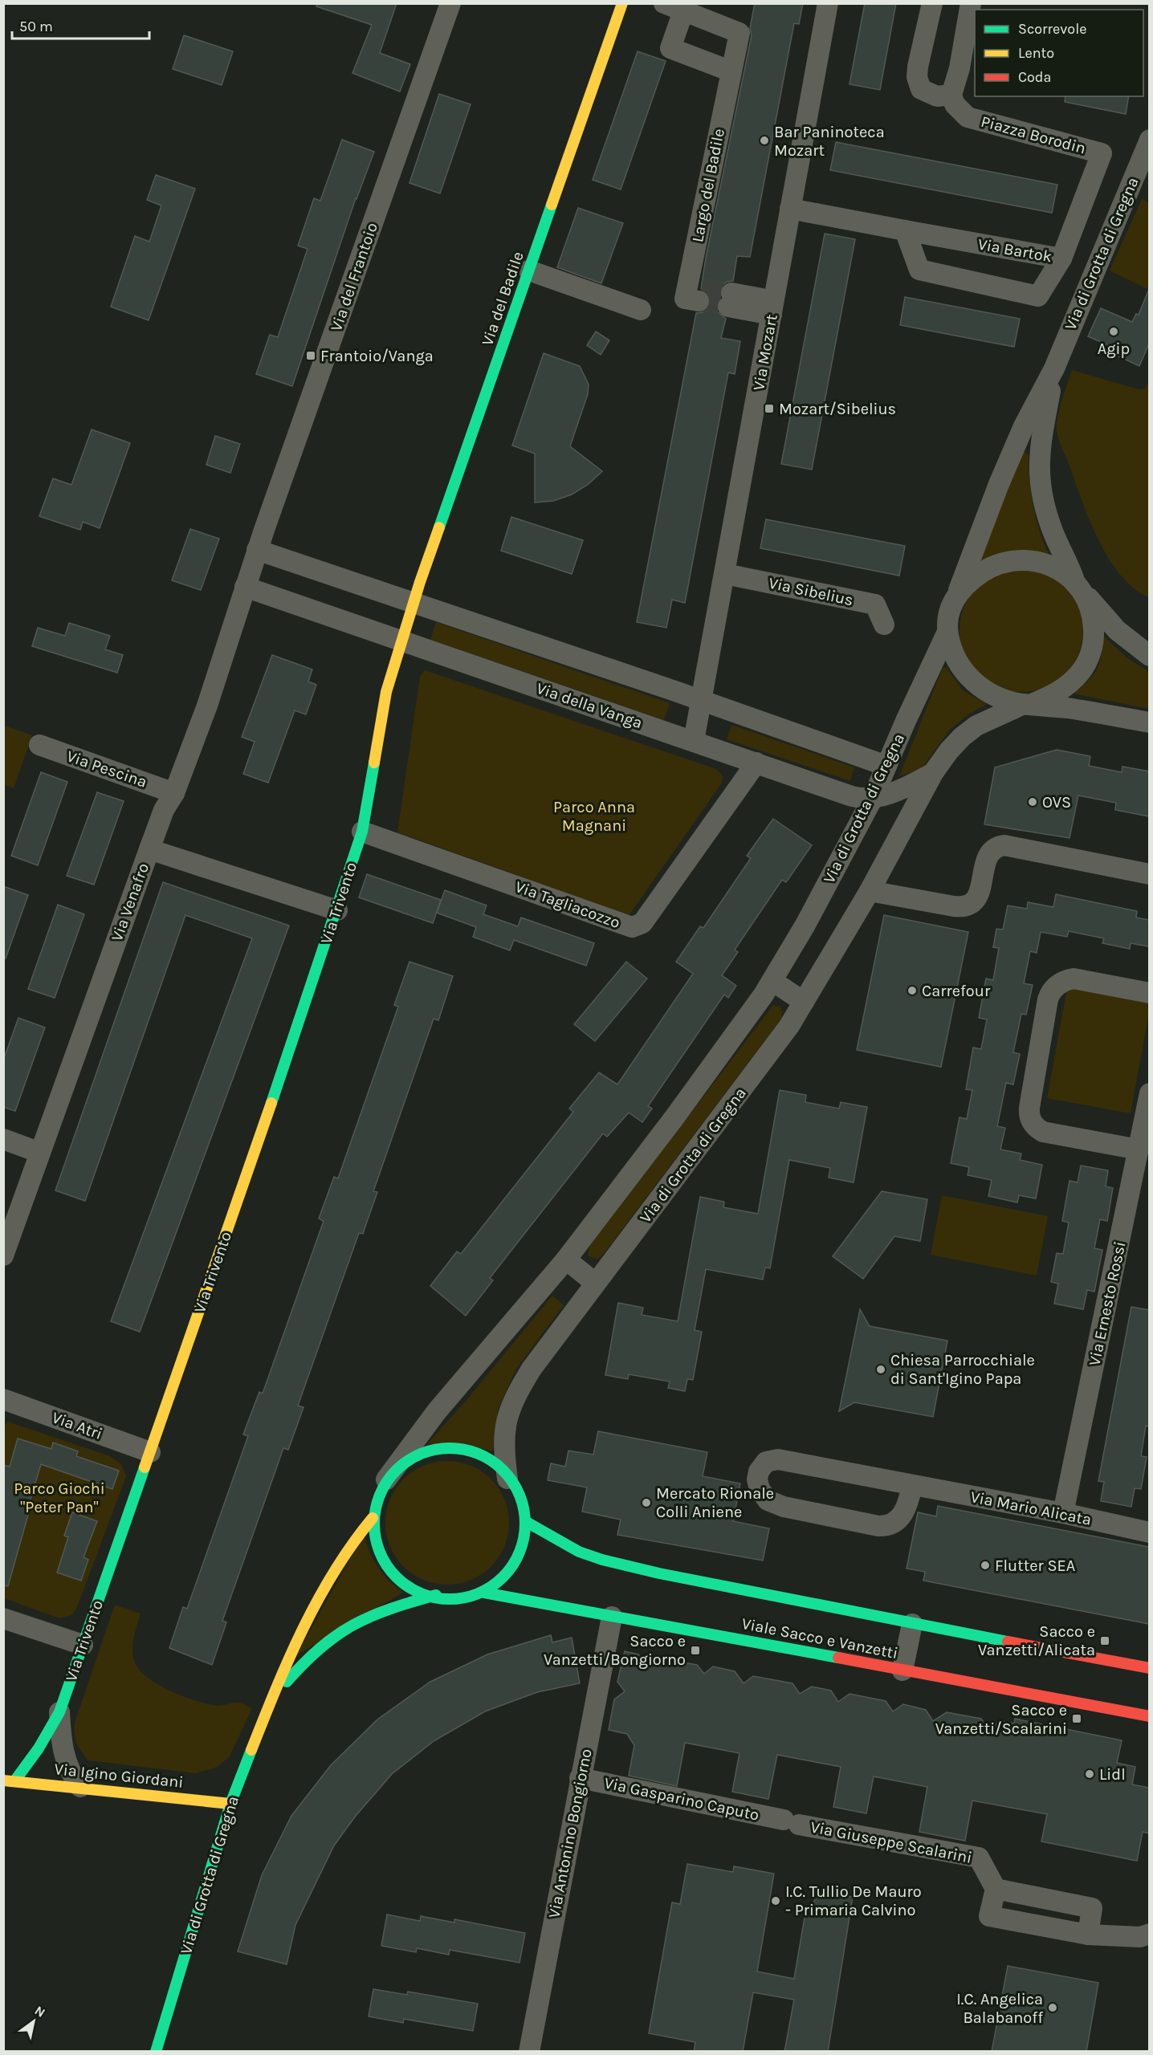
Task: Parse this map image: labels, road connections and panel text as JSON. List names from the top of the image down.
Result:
{
  "streets": {
    "street": [
      "Piazza Borodin",
      "Largo del Badile",
      "Via Bartok",
      "Via di Grotta di Gregna",
      "Via del Frantoio",
      "Via del Badile",
      "Via Mozart",
      "Via Sibelius",
      "Via della Vanga",
      "Via Pescina",
      "Via Venafro",
      "Via Trivento",
      "Via Tagliacozzo",
      "Via Ernesto Rossi",
      "Via Atri",
      "Via Mario Alicata",
      "Viale Sacco e Vanzetti",
      "Via Igino Giordani",
      "Via Gasparino Caputo",
      "Via Antonino Bongiorno",
      "Via Giuseppe Scalarini"
    ]
  },
  "crossings": [
    ["Piazza Borodin", "Via Bartok"],
    ["Via Bartok", "Via Mozart"],
    ["Via di Grotta di Gregna", "Via della Vanga"],
    ["Via di Grotta di Gregna", "Viale Sacco e Vanzetti"],
    ["Via di Grotta di Gregna", "Via Igino Giordani"],
    ["Via del Frantoio", "Via Venafro"],
    ["Via del Badile", "Via della Vanga"],
    ["Via del Badile", "Via Trivento"],
    ["Via Mozart", "Via Sibelius"],
    ["Via Mozart", "Via della Vanga"],
    ["Via della Vanga", "Via Venafro"],
    ["Via della Vanga", "Via Tagliacozzo"],
    ["Via Pescina", "Via Venafro"],
    ["Via Trivento", "Via Tagliacozzo"],
    ["Via Trivento", "Via Atri"],
    ["Via Trivento", "Via Igino Giordani"],
    ["Via Ernesto Rossi", "Via Mario Alicata"],
    ["Viale Sacco e Vanzetti", "Via Antonino Bongiorno"],
    ["Via Gasparino Caputo", "Via Antonino Bongiorno"],
    ["Via Gasparino Caputo", "Via Giuseppe Scalarini"]
  ],
  "parks": ["Parco Anna Magnani", "Parco Giochi \"Peter Pan\""],
  "places": {
    "other": [
      "Bar Paninoteca Mozart",
      "Agip",
      "OVS",
      "Carrefour",
      "Chiesa Parrocchiale di Sant'Igino Papa",
      "Mercato Rionale Colli Aniene",
      "Flutter SEA",
      "Lidl",
      "I.C. Tullio De Mauro - Primaria Calvino",
      "I.C. Angelica Balabanoff"
    ],
    "transit": [
      "Frantoio/Vanga",
      "Mozart/Sibelius",
      "Sacco e Vanzetti/Alicata",
      "Sacco e Vanzetti/Bongiorno",
      "Sacco e Vanzetti/Scalarini"
    ]
  },
  "legend": ["Scorrevole", "Lento", "Coda"],
  "scale_bar": "50 m",
  "north": "top right"
}
